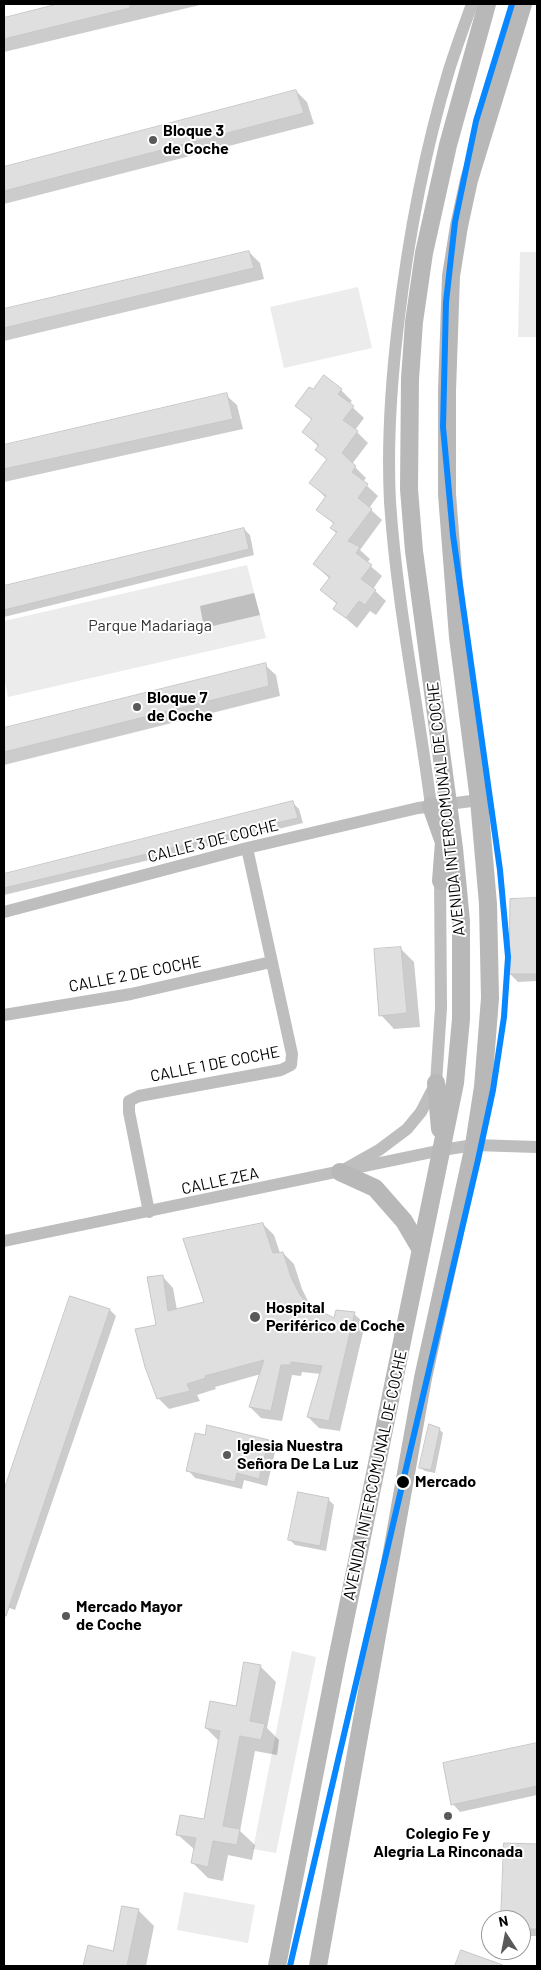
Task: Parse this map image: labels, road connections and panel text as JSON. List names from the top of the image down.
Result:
{
  "streets": {
    "main road": ["AVENIDA INTERCOMUNAL DE COCHE"],
    "street": [
      "CALLE 3 DE COCHE",
      "CALLE 2 DE COCHE",
      "CALLE 1 DE COCHE",
      "CALLE ZEA"
    ]
  },
  "crossings": [
    ["AVENIDA INTERCOMUNAL DE COCHE", "CALLE 3 DE COCHE"],
    ["AVENIDA INTERCOMUNAL DE COCHE", "CALLE ZEA"],
    ["CALLE 3 DE COCHE", "CALLE 1 DE COCHE"],
    ["CALLE 2 DE COCHE", "CALLE 1 DE COCHE"],
    ["CALLE 1 DE COCHE", "CALLE ZEA"]
  ],
  "parks": ["Parque Madariaga"],
  "places": [
    "Bloque 3 de Coche",
    "Bloque 7 de Coche",
    "Hospital Periférico de Coche",
    "Iglesia Nuestra Señora De La Luz",
    "Mercado",
    "Mercado Mayor de Coche",
    "Colegio Fe y Alegria La Rinconada"
  ],
  "north": "top"
}
